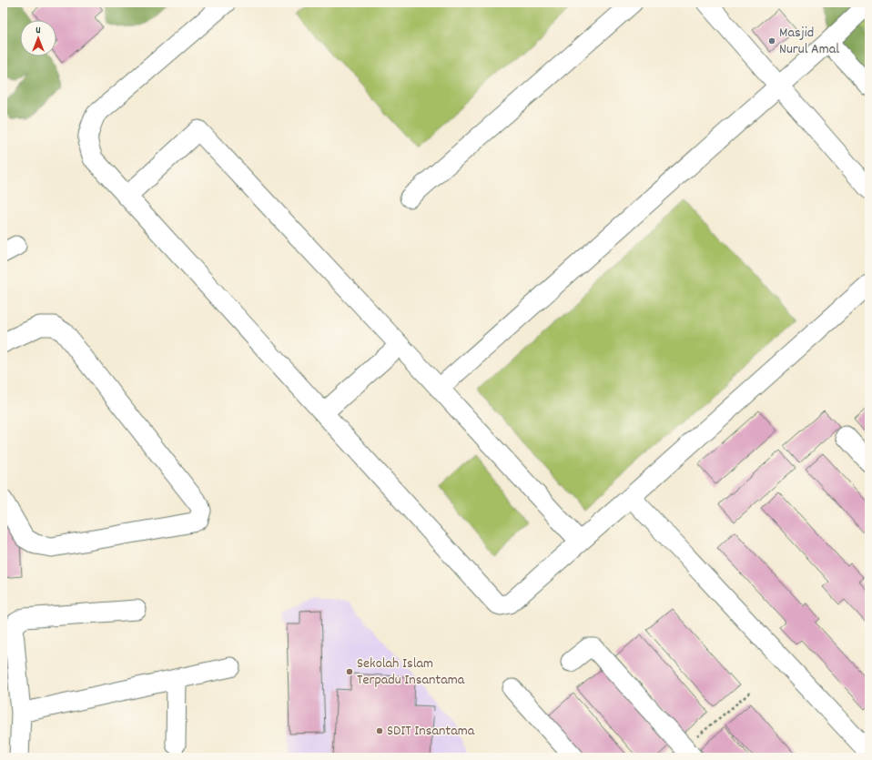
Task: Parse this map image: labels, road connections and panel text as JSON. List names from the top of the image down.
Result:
{
  "places": ["Masjid Nurul Amal", "Sekolah Islam Terpadu Insantama", "SDIT Insantama"],
  "north": "top"
}
